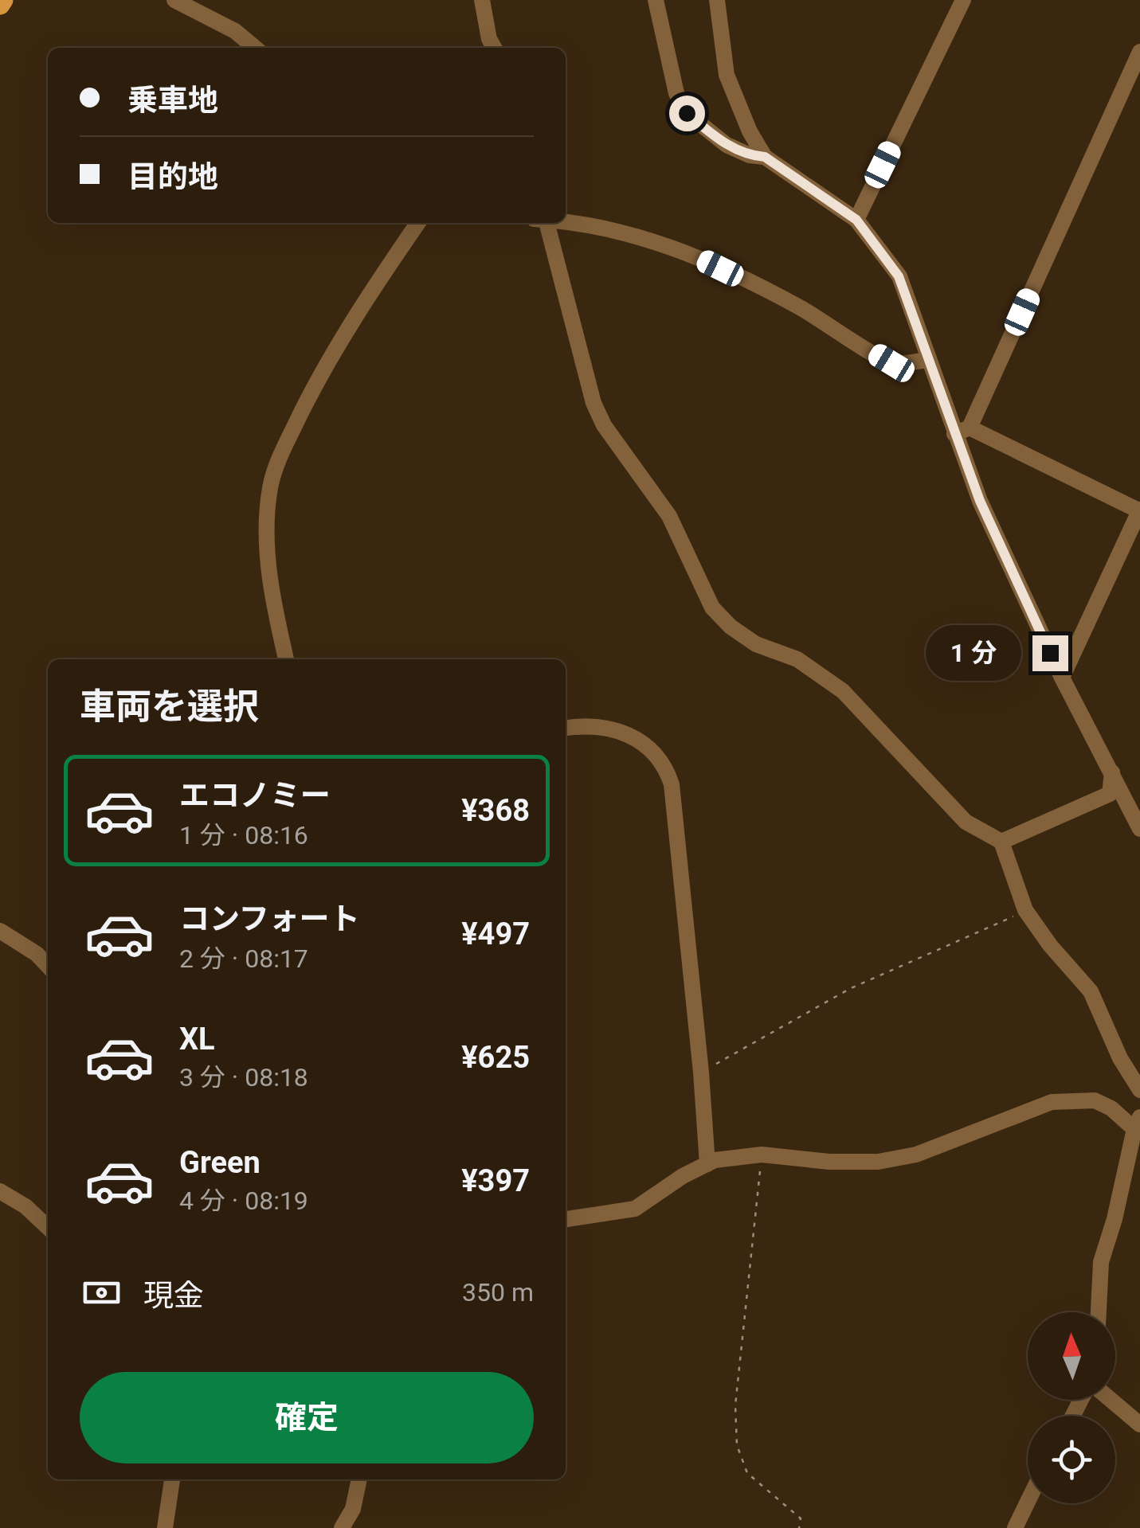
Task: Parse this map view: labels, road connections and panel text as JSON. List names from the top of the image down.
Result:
{
  "north": "top",
  "page": {
    "banner": ["乗車地", "目的地"],
    "bubble": "1 分",
    "heading": "車両を選択",
    "list": [
      {
        "name": "エコノミー",
        "note": "1 分 · 08:16",
        "value": "¥368"
      },
      {
        "name": "コンフォート",
        "note": "2 分 · 08:17",
        "value": "¥497"
      },
      {
        "name": "XL",
        "note": "3 分 · 08:18",
        "value": "¥625"
      },
      {
        "name": "Green",
        "note": "4 分 · 08:19",
        "value": "¥397"
      }
    ],
    "pay": ["現金", "350 m"],
    "buttons": "確定"
  }
}
